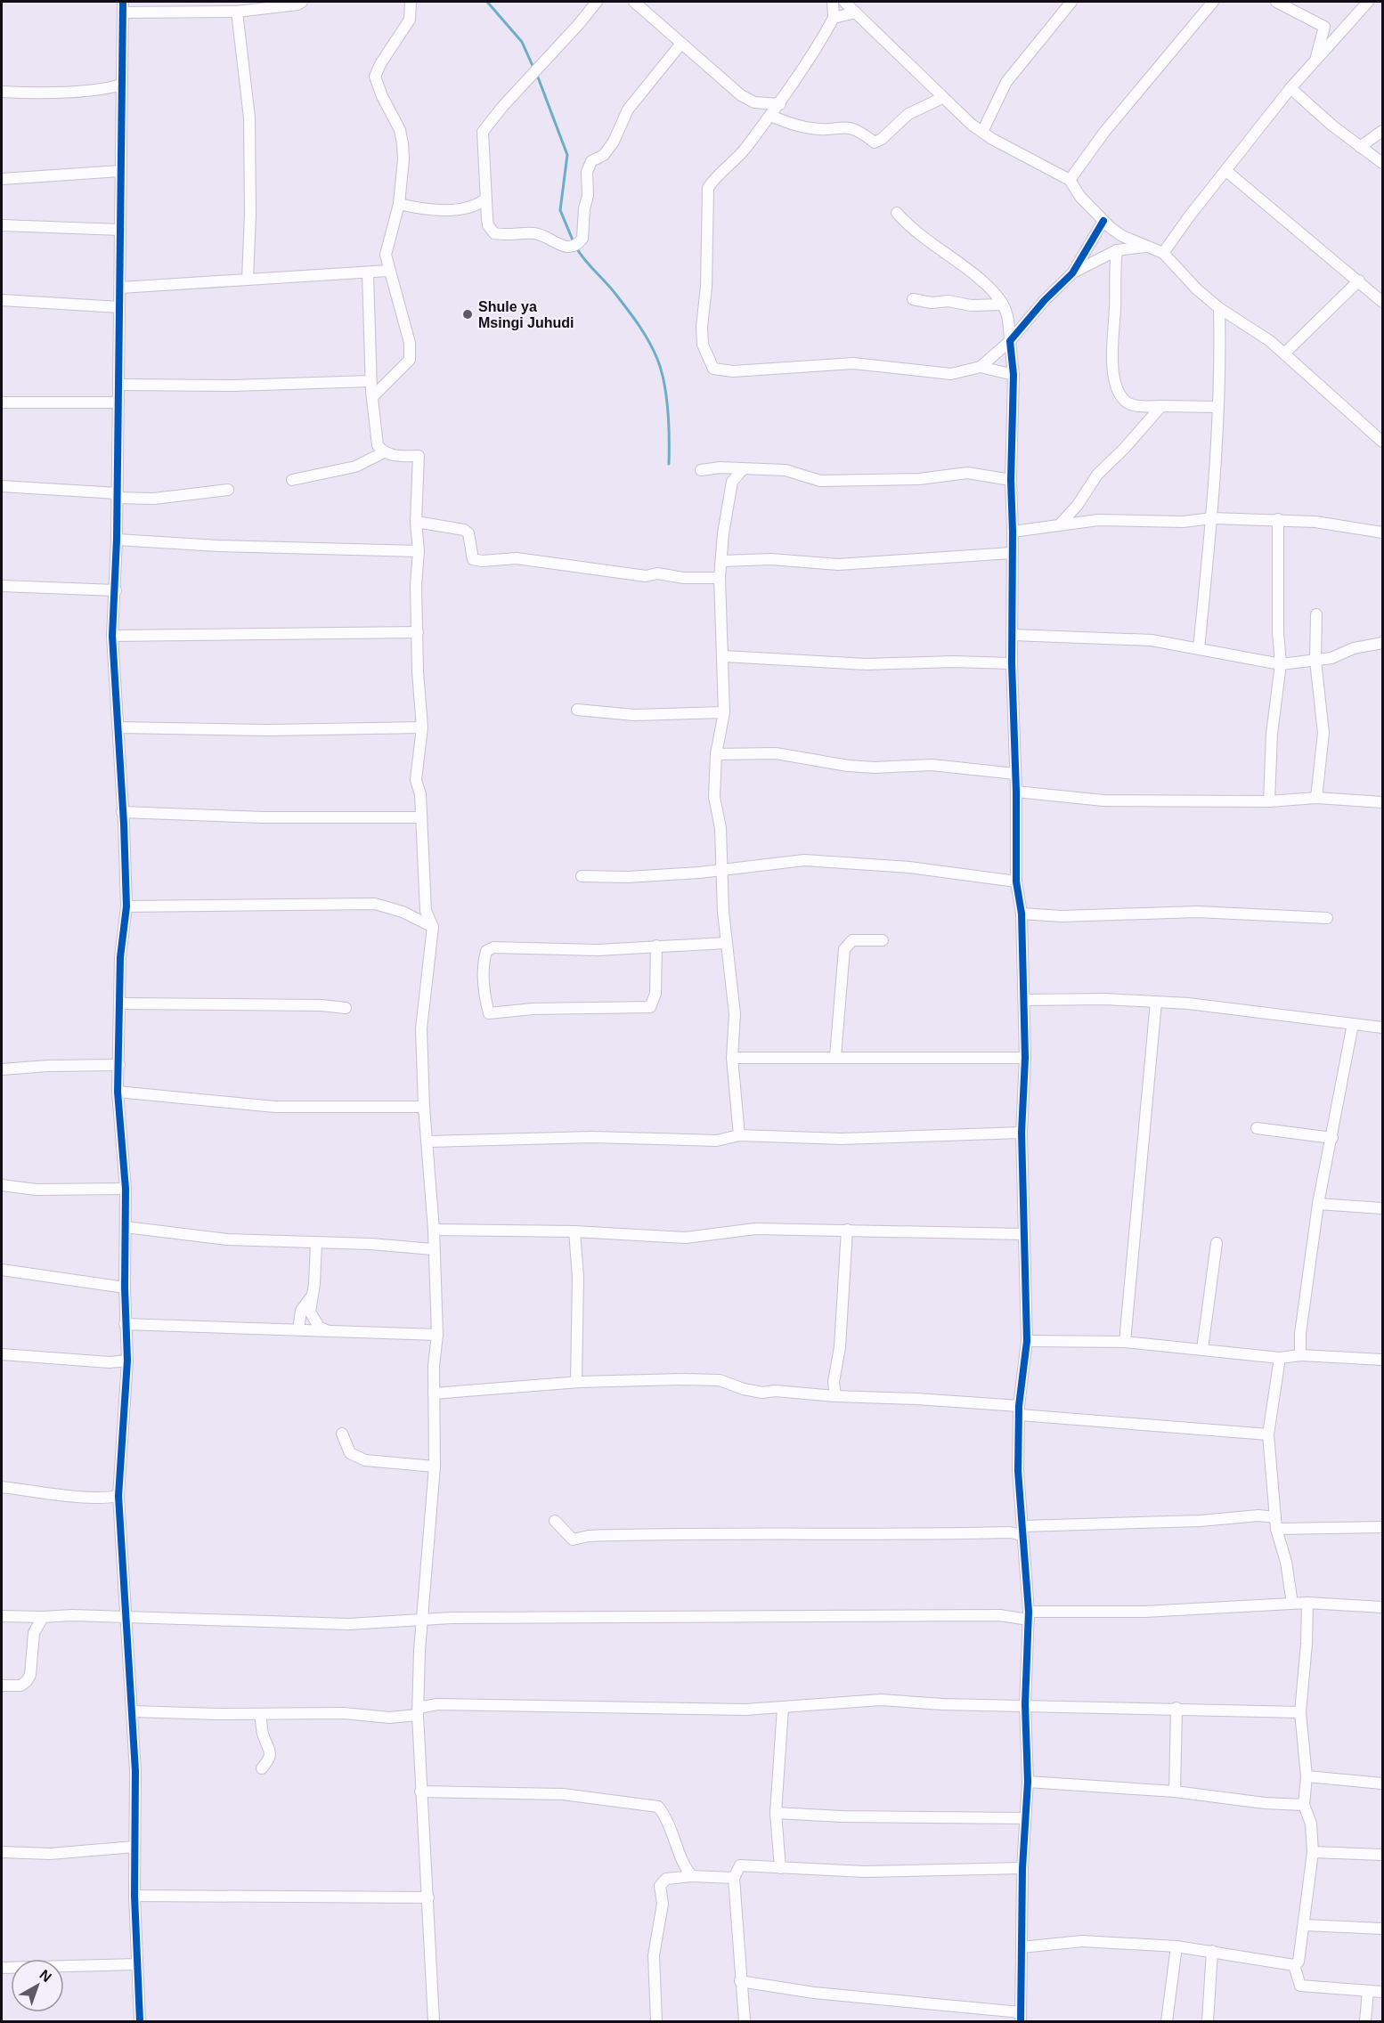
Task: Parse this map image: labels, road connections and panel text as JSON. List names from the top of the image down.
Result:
{
  "places": ["Shule ya Msingi Juhudi"],
  "north": "top right"
}
